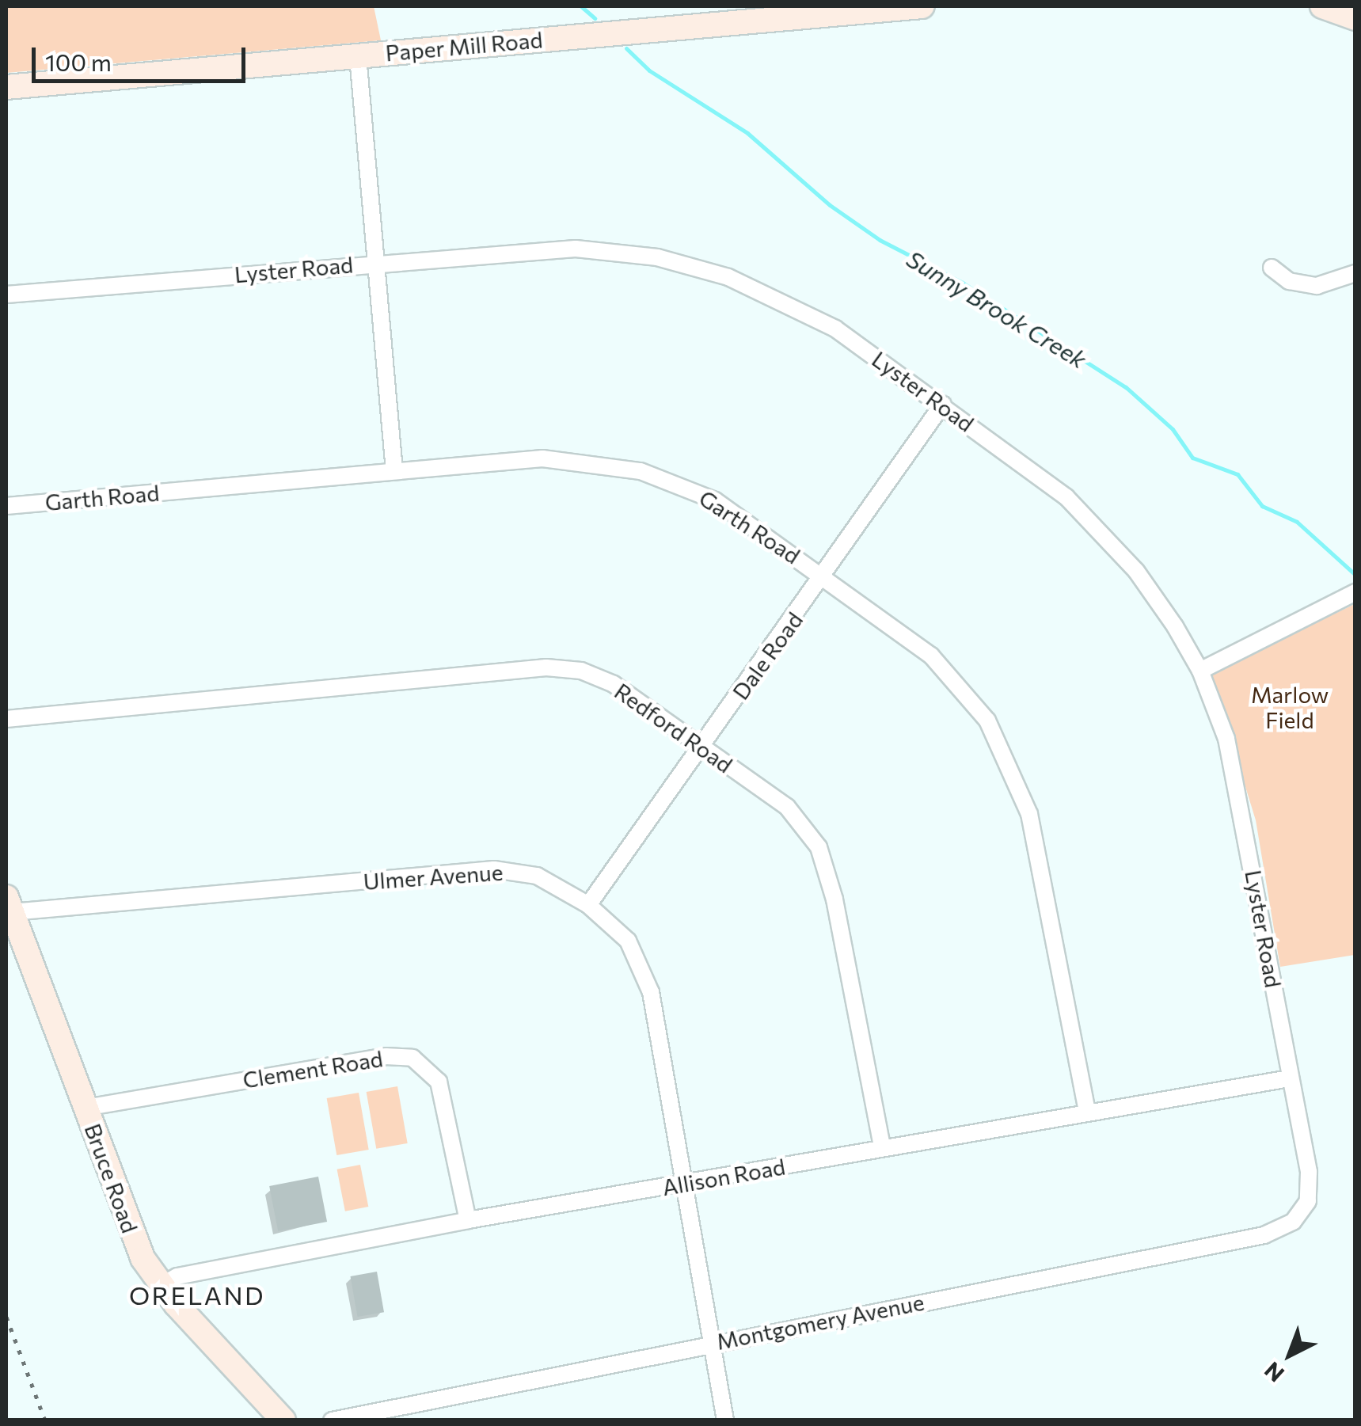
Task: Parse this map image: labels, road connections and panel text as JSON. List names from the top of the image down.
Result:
{
  "streets": {
    "street": [
      "Paper Mill Road",
      "Lyster Road",
      "Garth Road",
      "Dale Road",
      "Redford Road",
      "Ulmer Avenue",
      "Clement Road",
      "Allison Road",
      "Bruce Road",
      "Montgomery Avenue"
    ]
  },
  "crossings": [
    ["Lyster Road", "Dale Road"],
    ["Lyster Road", "Allison Road"],
    ["Lyster Road", "Montgomery Avenue"],
    ["Garth Road", "Dale Road"],
    ["Garth Road", "Allison Road"],
    ["Dale Road", "Redford Road"],
    ["Dale Road", "Ulmer Avenue"],
    ["Redford Road", "Allison Road"],
    ["Ulmer Avenue", "Allison Road"],
    ["Ulmer Avenue", "Bruce Road"],
    ["Ulmer Avenue", "Montgomery Avenue"],
    ["Clement Road", "Allison Road"],
    ["Clement Road", "Bruce Road"],
    ["Allison Road", "Bruce Road"]
  ],
  "districts": ["ORELAND"],
  "water": ["Sunny Brook Creek"],
  "parks": ["Marlow Field"],
  "scale_bar": "100 m",
  "north": "bottom left"
}
